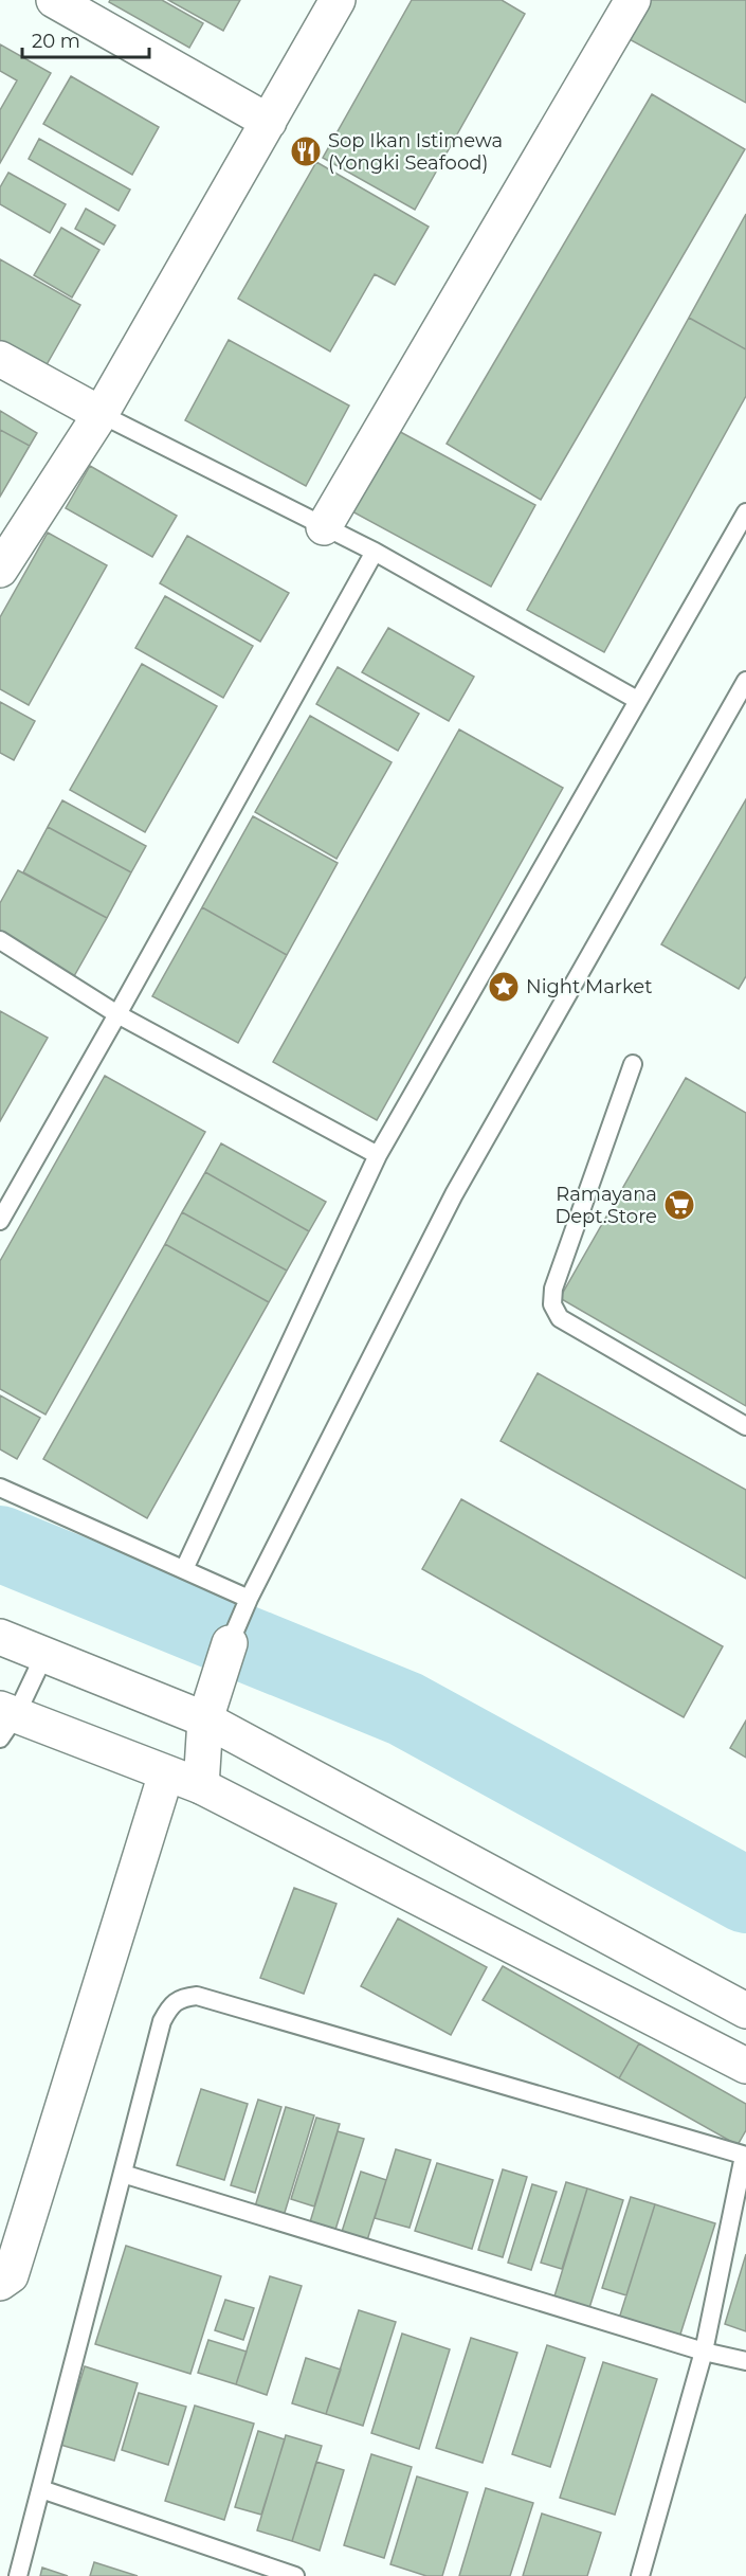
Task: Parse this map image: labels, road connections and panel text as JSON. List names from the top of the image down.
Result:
{
  "places": {
    "restaurant": ["Sop Ikan Istimewa (Yongki Seafood)"],
    "place": ["Night Market"],
    "supermarket": ["Ramayana Dept.Store"]
  },
  "scale_bar": "20 m"
}
